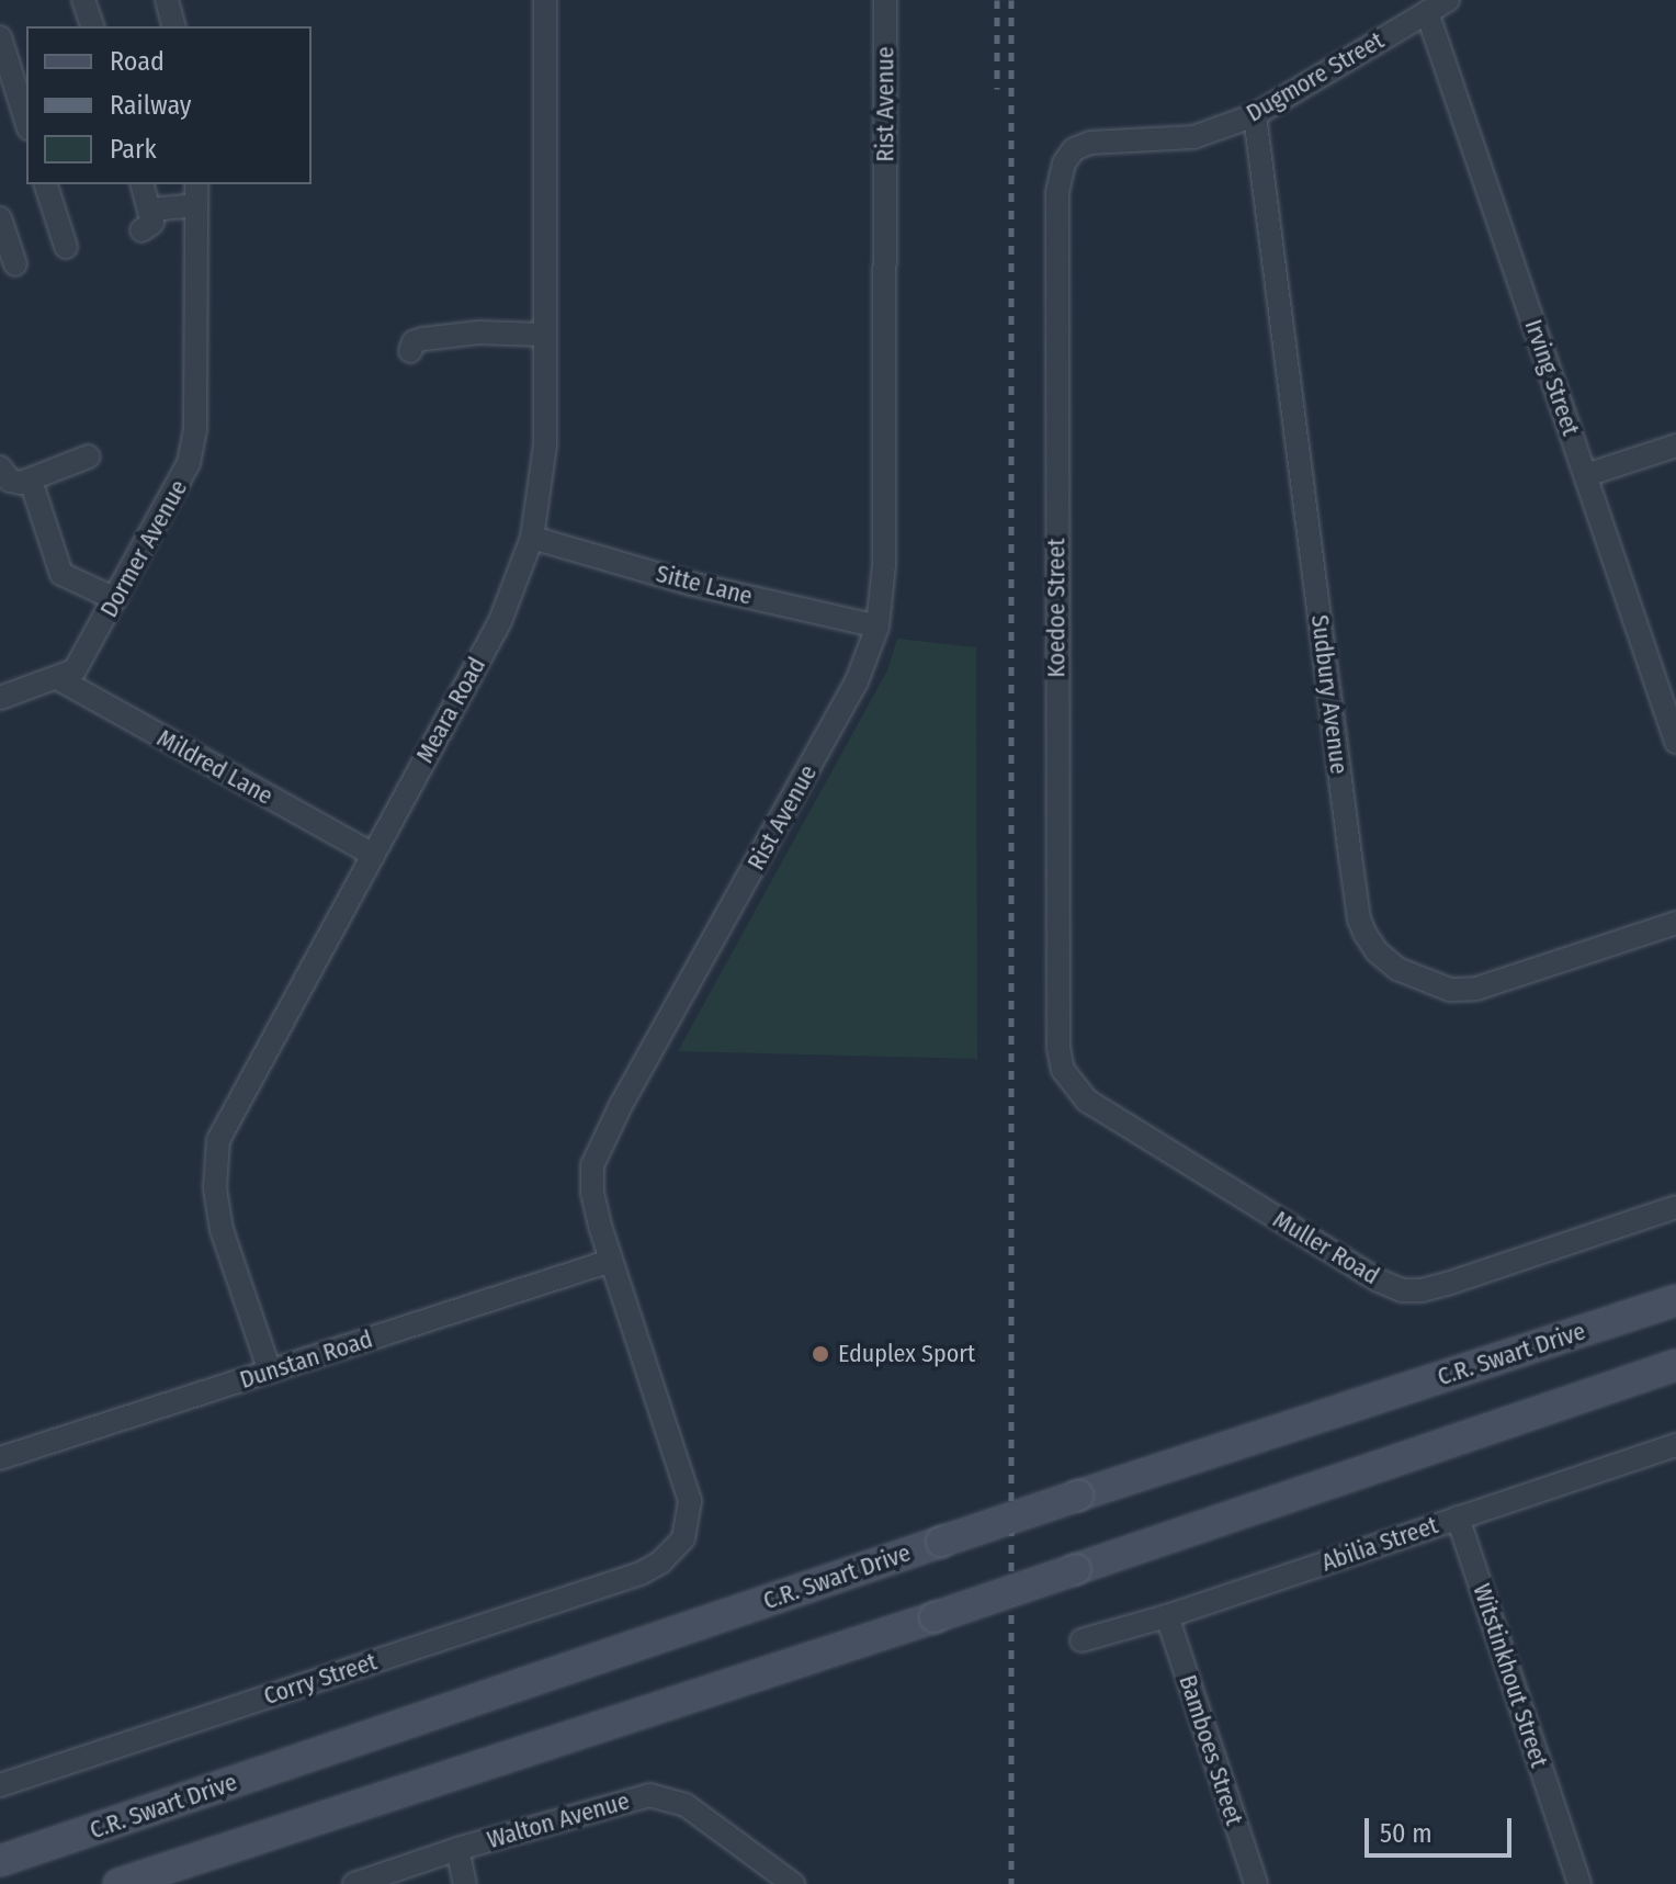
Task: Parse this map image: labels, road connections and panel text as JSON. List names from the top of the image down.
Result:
{
  "streets": {
    "main road": ["C.R. Swart Drive"],
    "street": [
      "Dugmore Street",
      "Rist Avenue",
      "Irving Street",
      "Dormer Avenue",
      "Sitte Lane",
      "Koedoe Street",
      "Sudbury Avenue",
      "Meara Road",
      "Mildred Lane",
      "Muller Road",
      "Dunstan Road",
      "Abilia Street",
      "Witstinkhout Street",
      "Corry Street",
      "Bamboes Street",
      "Walton Avenue"
    ]
  },
  "crossings": [
    ["Dugmore Street", "Irving Street"],
    ["Dugmore Street", "Koedoe Street"],
    ["Dugmore Street", "Sudbury Avenue"],
    ["Rist Avenue", "Sitte Lane"],
    ["Rist Avenue", "Dunstan Road"],
    ["Rist Avenue", "Corry Street"],
    ["Dormer Avenue", "Mildred Lane"],
    ["Sitte Lane", "Meara Road"],
    ["Koedoe Street", "Muller Road"],
    ["Meara Road", "Mildred Lane"],
    ["Meara Road", "Dunstan Road"],
    ["Abilia Street", "Witstinkhout Street"],
    ["Abilia Street", "Bamboes Street"]
  ],
  "places": ["Eduplex Sport"],
  "legend": ["Road", "Railway", "Park"],
  "scale_bar": "50 m"
}
